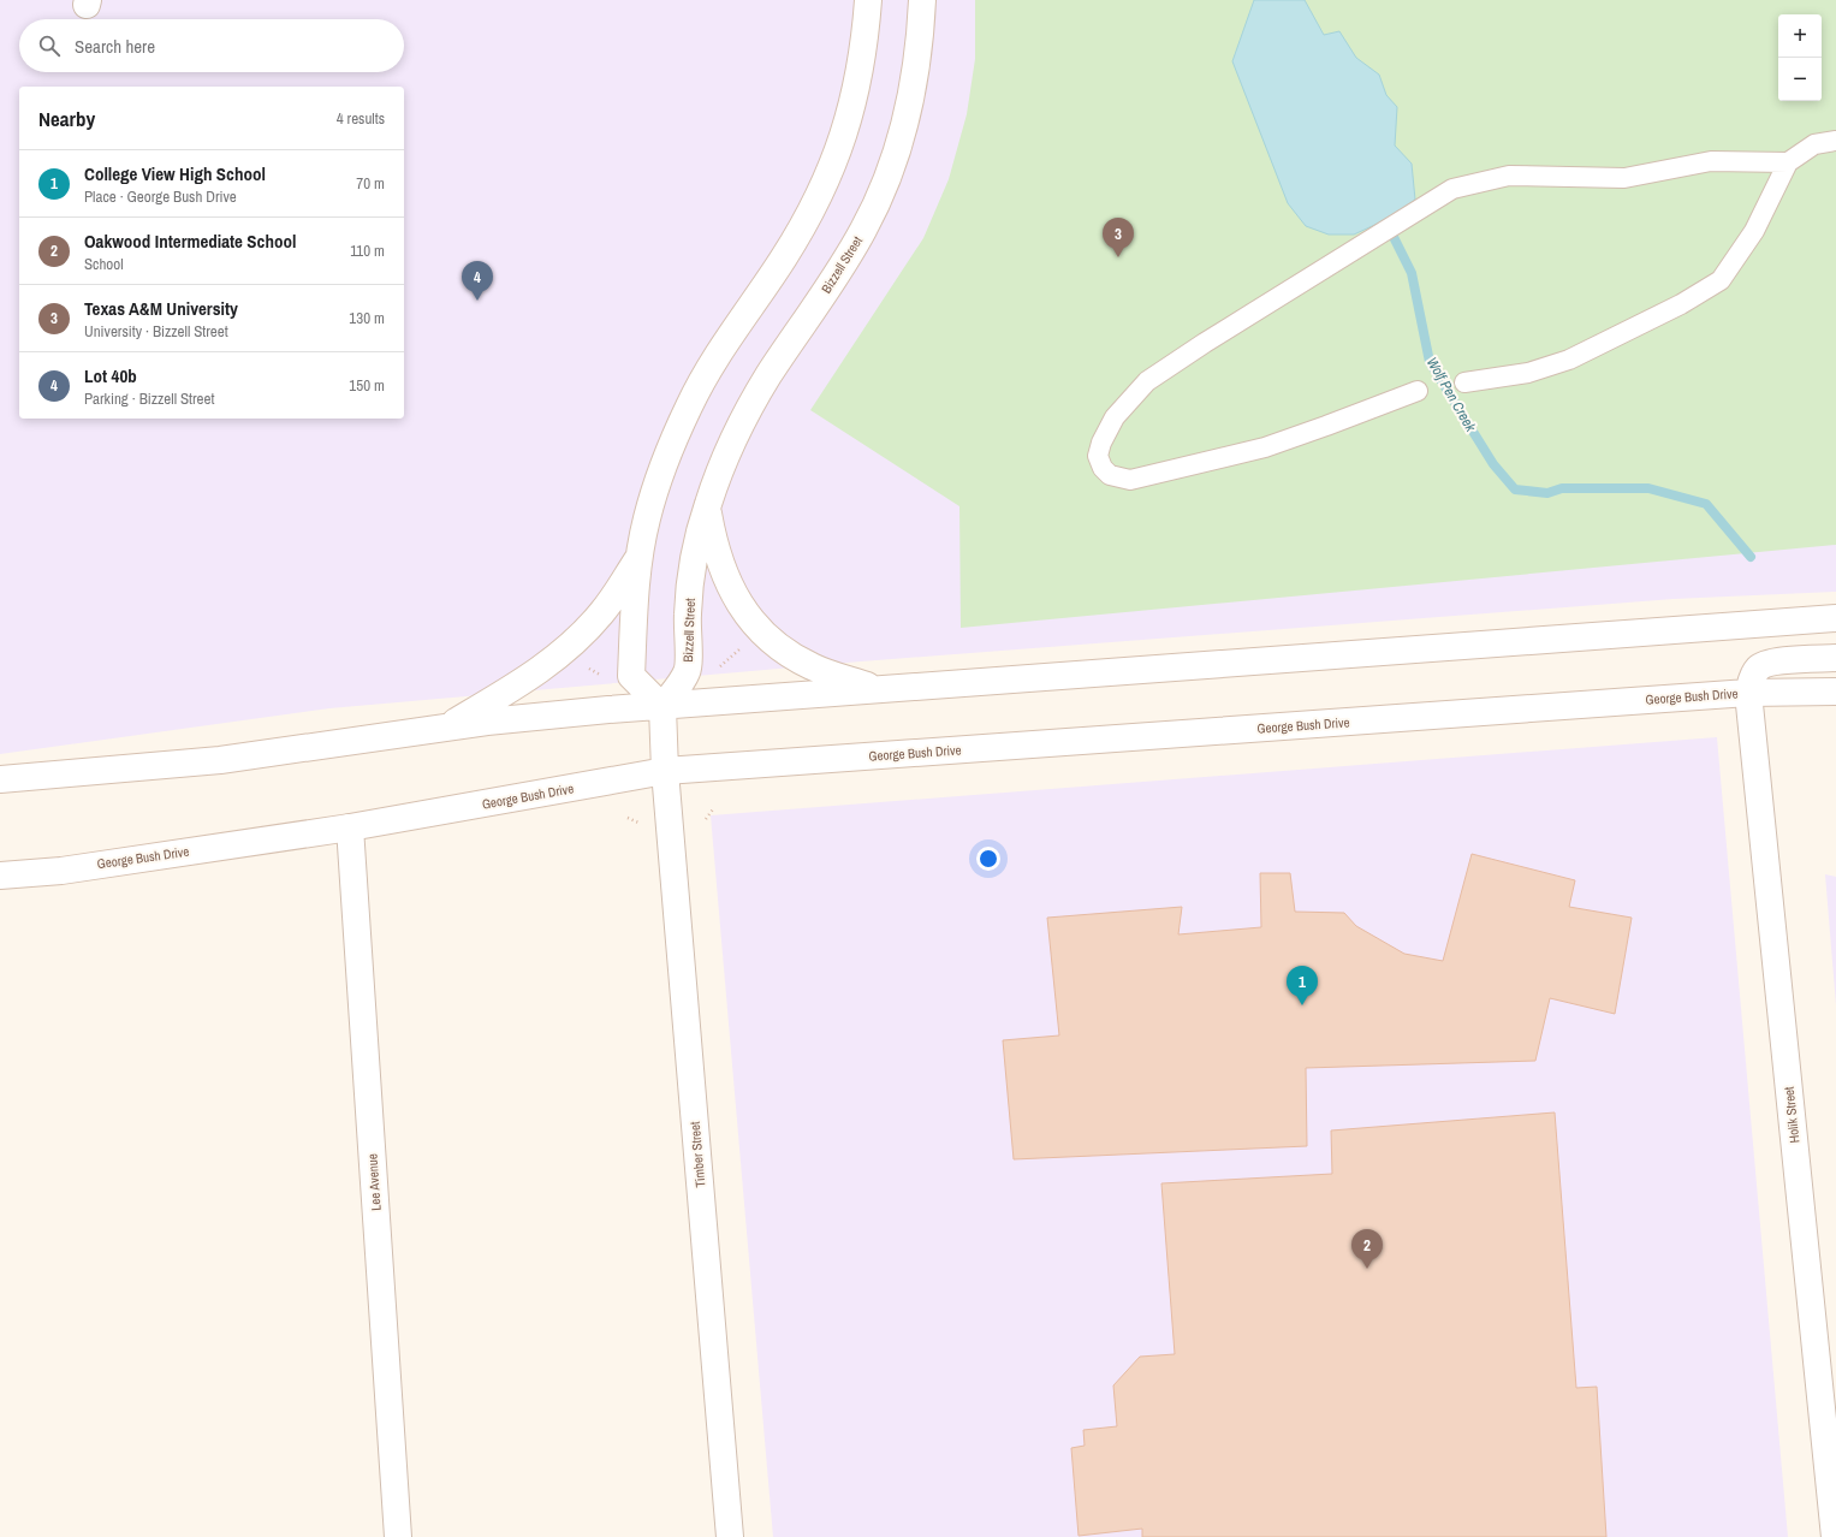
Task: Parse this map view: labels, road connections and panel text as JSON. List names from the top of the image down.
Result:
{
  "streets": {
    "main road": [
      "Bizzell Street",
      "George Bush Drive",
      "Holik Street",
      "Timber Street",
      "Lee Avenue"
    ]
  },
  "crossings": [
    ["Bizzell Street", "Timber Street"],
    ["George Bush Drive", "Holik Street"],
    ["George Bush Drive", "Timber Street"],
    ["George Bush Drive", "Lee Avenue"]
  ],
  "water": ["Wolf Pen Creek"],
  "page": {
    "map_buttons": ["+", "−"],
    "search": "Search here",
    "heading": ["Nearby", "4 results"],
    "list": [
      {
        "mark": "1",
        "name": "College View High School",
        "note": "Place · George Bush Drive",
        "value": "70 m"
      },
      {
        "mark": "2",
        "name": "Oakwood Intermediate School",
        "note": "School",
        "value": "110 m"
      },
      {
        "mark": "3",
        "name": "Texas A&M University",
        "note": "University · Bizzell Street",
        "value": "130 m"
      },
      {
        "mark": "4",
        "name": "Lot 40b",
        "note": "Parking · Bizzell Street",
        "value": "150 m"
      }
    ],
    "pins": [
      "3",
      "4",
      "1",
      "2"
    ]
  }
}
